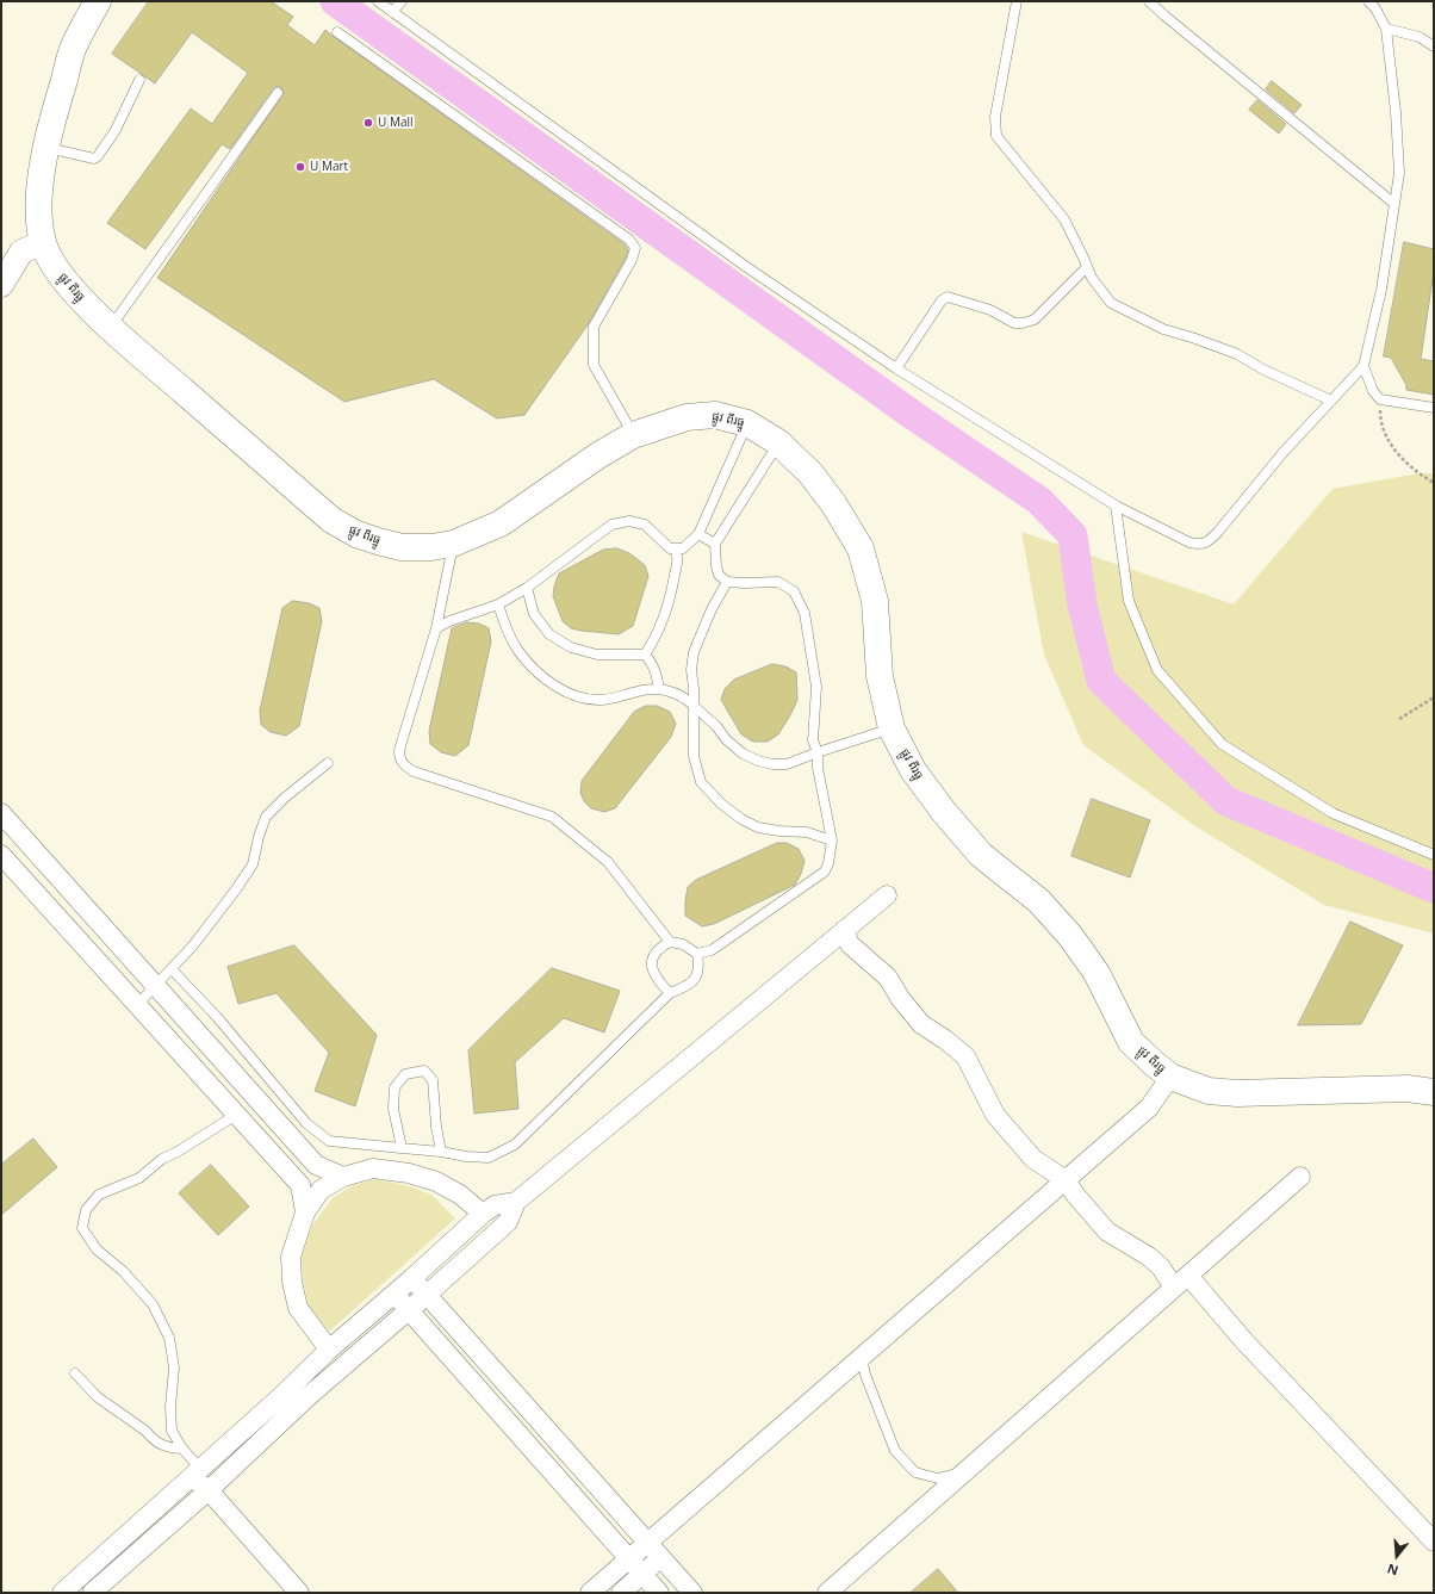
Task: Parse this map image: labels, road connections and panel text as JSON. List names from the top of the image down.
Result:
{
  "streets": {
    "main road": ["ផ្លូវ ពីរធ្នូ"]
  },
  "places": ["U Mall", "U Mart"],
  "north": "bottom"
}
